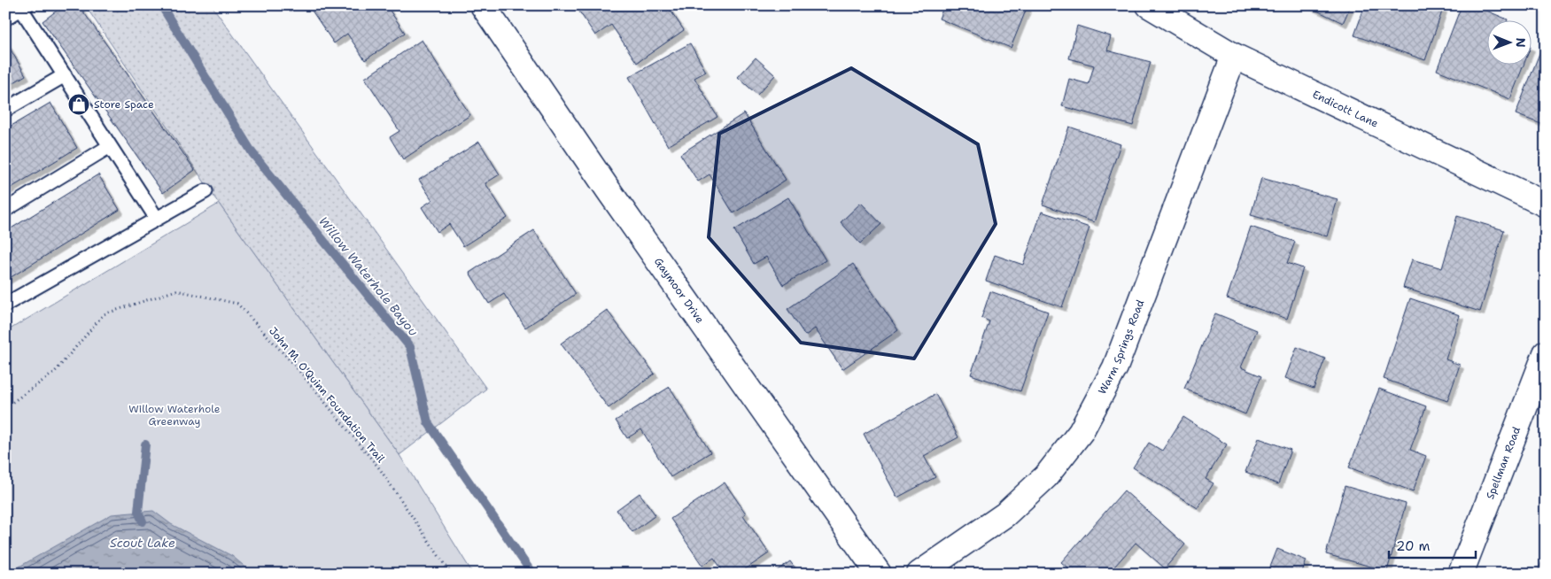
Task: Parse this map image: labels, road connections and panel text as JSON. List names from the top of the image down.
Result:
{
  "streets": {
    "street": [
      "Endicott Lane",
      "Gaymoor Drive",
      "Warm Springs Road",
      "Spellman Road"
    ],
    "path": ["John M. O'Quinn Foundation Trail"]
  },
  "crossings": [
    ["Endicott Lane", "Warm Springs Road"]
  ],
  "water": ["Willow Waterhole Bayou", "Scout Lake"],
  "parks": ["Willow Waterhole Greenway"],
  "places": {
    "shop": ["Store Space"]
  },
  "scale_bar": "20 m",
  "north": "right"
}
